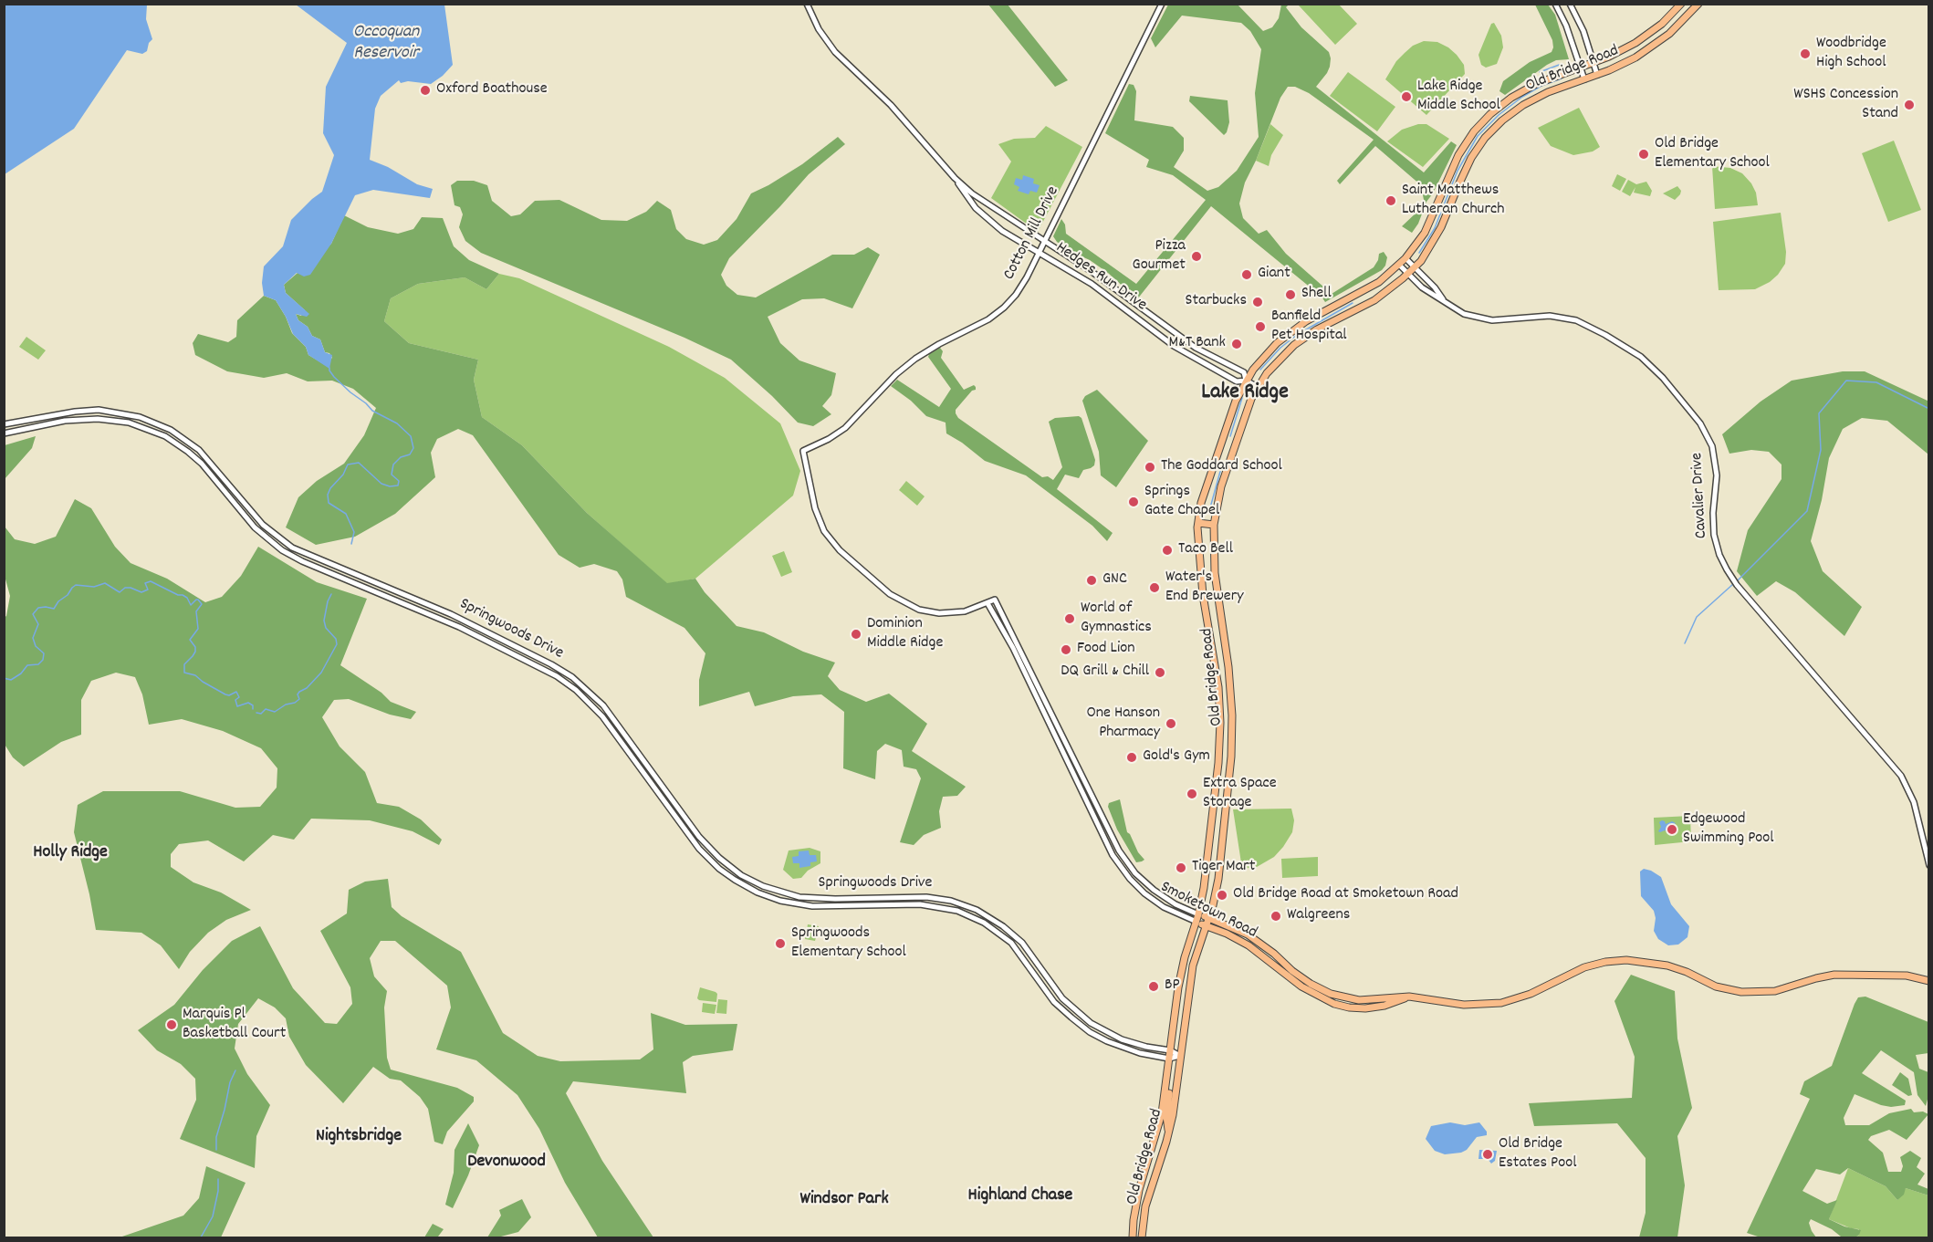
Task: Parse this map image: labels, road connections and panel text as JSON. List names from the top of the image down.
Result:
{
  "streets": {
    "main road": ["Old Bridge Road", "Smoketown Road"],
    "street": [
      "Cotton Mill Drive",
      "Hedges Run Drive",
      "Cavalier Drive",
      "Springwoods Drive"
    ]
  },
  "crossings": [
    ["Old Bridge Road", "Hedges Run Drive"],
    ["Old Bridge Road", "Cavalier Drive"],
    ["Old Bridge Road", "Springwoods Drive"],
    ["Old Bridge Road", "Smoketown Road"],
    ["Cotton Mill Drive", "Hedges Run Drive"],
    ["Cotton Mill Drive", "Smoketown Road"]
  ],
  "districts": [
    "Lake Ridge",
    "Holly Ridge",
    "Nightsbridge",
    "Devonwood",
    "Highland Chase",
    "Windsor Park"
  ],
  "water": ["Occoquan Reservoir"],
  "places": [
    "Woodbridge High School",
    "Oxford Boathouse",
    "Lake Ridge Middle School",
    "WSHS Concession Stand",
    "Old Bridge Elementary School",
    "Saint Matthews Lutheran Church",
    "Pizza Gourmet",
    "Giant",
    "Shell",
    "Starbucks",
    "Banfield Pet Hospital",
    "M&T Bank",
    "The Goddard School",
    "Springs Gate Chapel",
    "Taco Bell",
    "GNC",
    "Water's End Brewery",
    "World of Gymnastics",
    "Dominion Middle Ridge",
    "Food Lion",
    "DQ Grill & Chill",
    "One Hanson Pharmacy",
    "Gold's Gym",
    "Extra Space Storage",
    "Edgewood Swimming Pool",
    "Tiger Mart",
    "Old Bridge Road at Smoketown Road",
    "Walgreens",
    "Springwoods Elementary School",
    "BP",
    "Marquis Pl Basketball Court",
    "Old Bridge Estates Pool"
  ]
}
